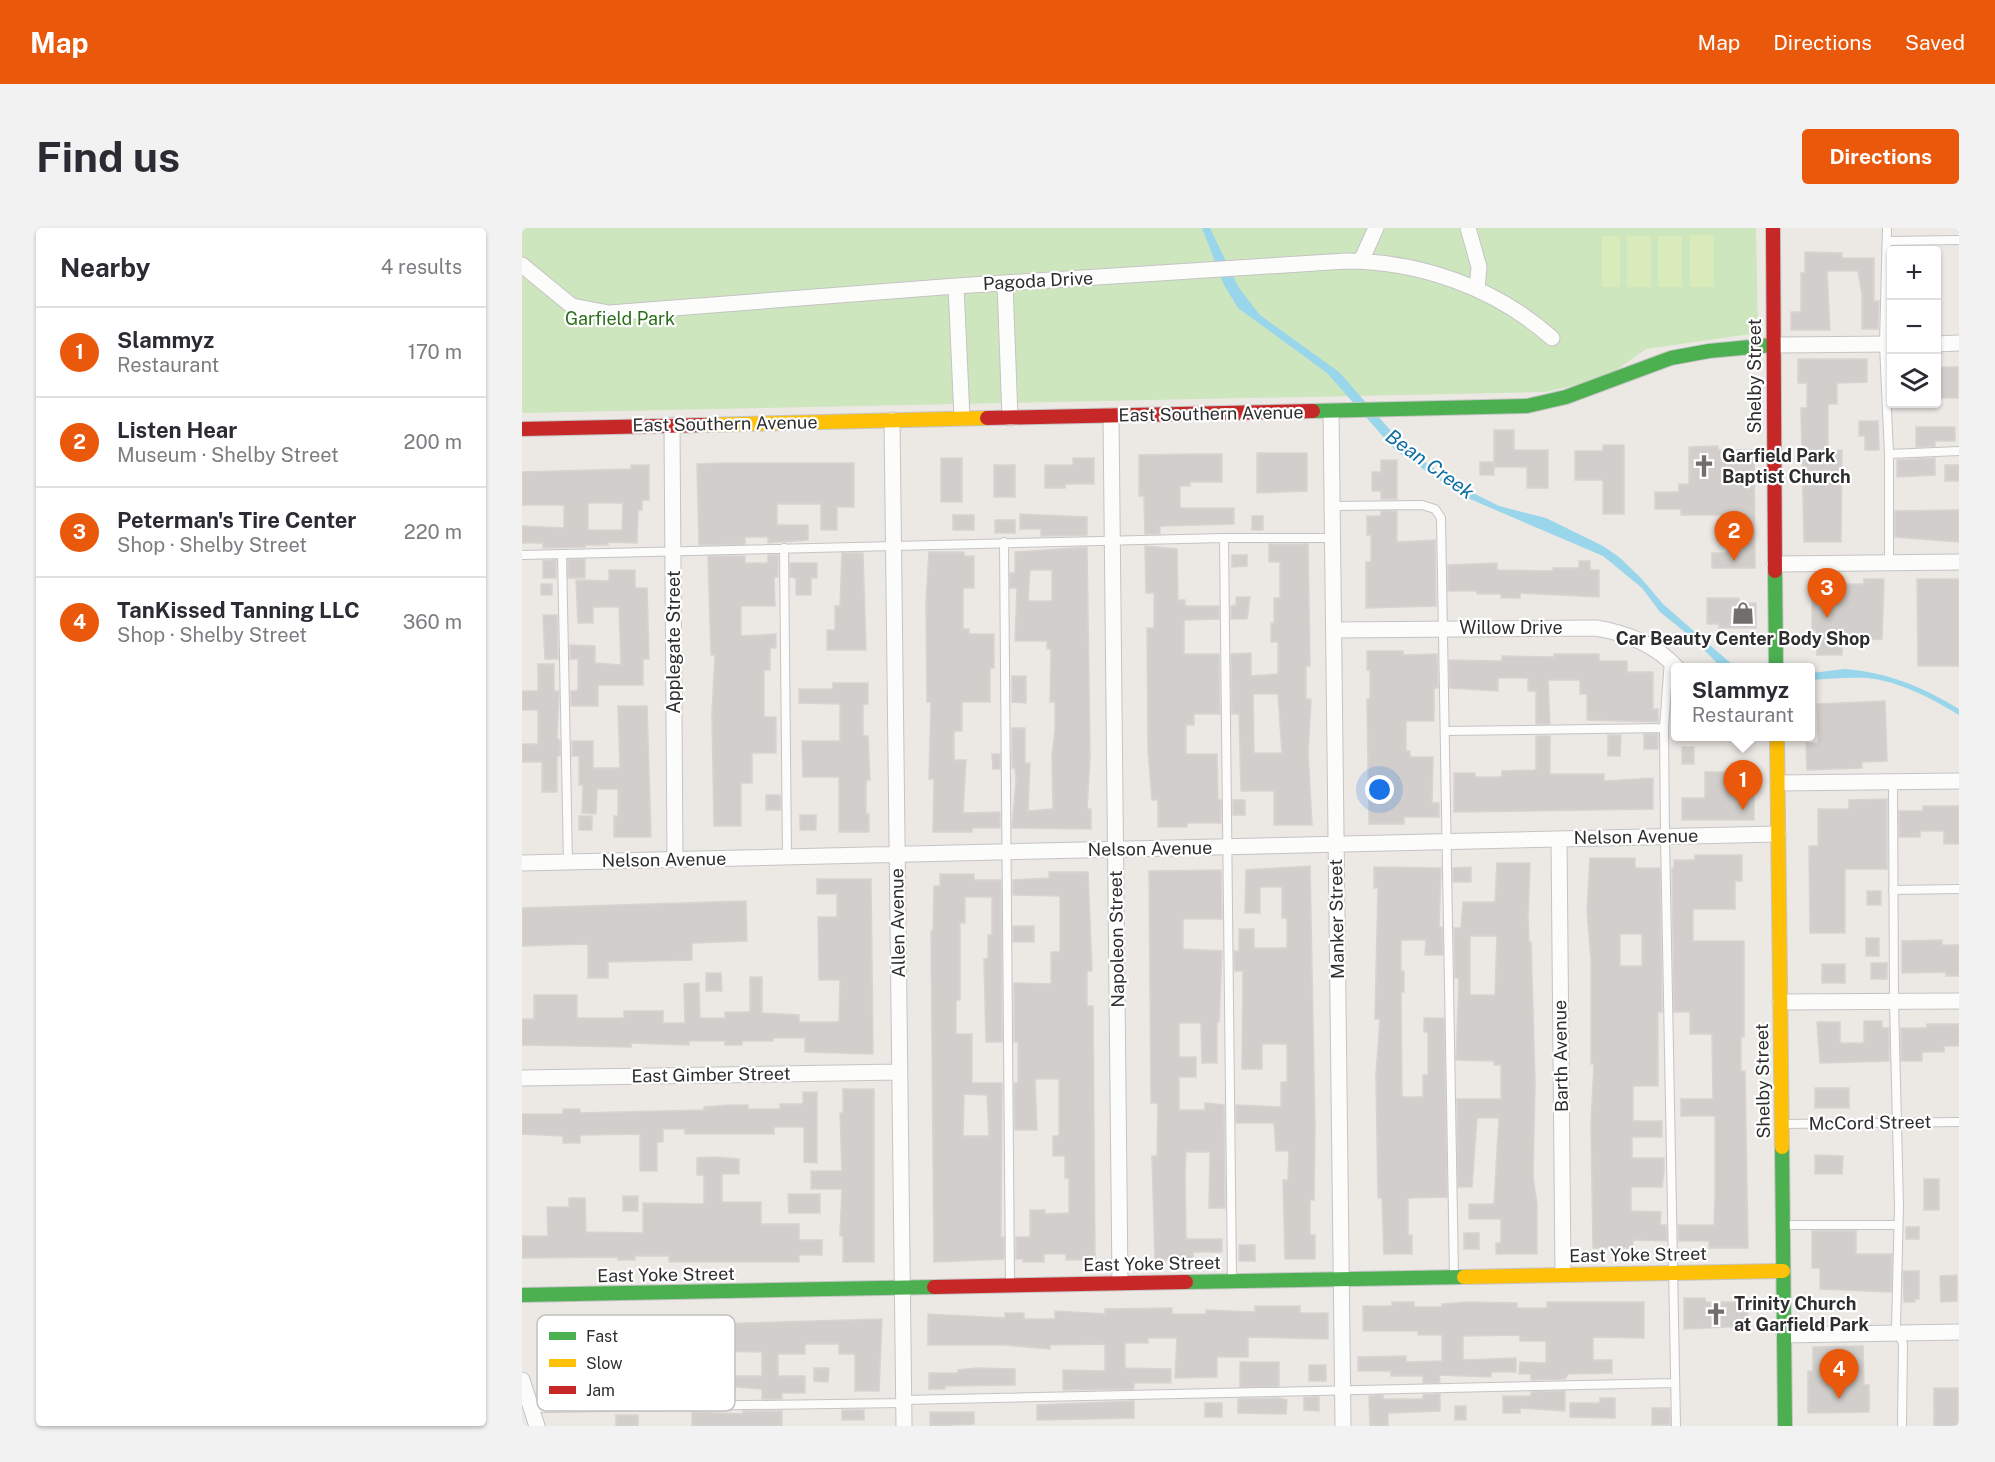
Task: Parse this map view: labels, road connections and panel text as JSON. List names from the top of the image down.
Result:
{
  "streets": {
    "street": [
      "Pagoda Drive",
      "Shelby Street",
      "East Southern Avenue",
      "Willow Drive",
      "Applegate Street",
      "Nelson Avenue",
      "Manker Street",
      "Allen Avenue",
      "Napoleon Street",
      "Barth Avenue",
      "East Gimber Street",
      "East Yoke Street"
    ],
    "lane": ["McCord Street"]
  },
  "crossings": [
    ["Shelby Street", "East Southern Avenue"],
    ["Shelby Street", "Nelson Avenue"],
    ["Shelby Street", "McCord Street"],
    ["Shelby Street", "East Yoke Street"],
    ["East Southern Avenue", "Applegate Street"],
    ["East Southern Avenue", "Manker Street"],
    ["East Southern Avenue", "Allen Avenue"],
    ["East Southern Avenue", "Napoleon Street"],
    ["Willow Drive", "Manker Street"],
    ["Applegate Street", "Nelson Avenue"],
    ["Nelson Avenue", "Manker Street"],
    ["Nelson Avenue", "Allen Avenue"],
    ["Nelson Avenue", "Napoleon Street"],
    ["Nelson Avenue", "Barth Avenue"],
    ["Manker Street", "East Yoke Street"],
    ["Allen Avenue", "East Gimber Street"],
    ["Allen Avenue", "East Yoke Street"],
    ["Napoleon Street", "East Yoke Street"],
    ["Barth Avenue", "East Yoke Street"]
  ],
  "water": ["Bean Creek"],
  "parks": ["Garfield Park"],
  "places": {
    "church": ["Garfield Park Baptist Church", "Trinity Church at Garfield Park"],
    "shop": ["Car Beauty Center Body Shop"]
  },
  "legend": ["Fast", "Slow", "Jam"],
  "page": {
    "header": "Map",
    "nav": ["Map", "Directions", "Saved"],
    "buttons": "Directions",
    "title": "Find us",
    "heading": ["Nearby", "4 results"],
    "map_buttons": ["+", "−"],
    "list": [
      {
        "mark": "1",
        "name": "Slammyz",
        "note": "Restaurant",
        "value": "170 m"
      },
      {
        "mark": "2",
        "name": "Listen Hear",
        "note": "Museum · Shelby Street",
        "value": "200 m"
      },
      {
        "mark": "3",
        "name": "Peterman's Tire Center",
        "note": "Shop · Shelby Street",
        "value": "220 m"
      },
      {
        "mark": "4",
        "name": "TanKissed Tanning LLC",
        "note": "Shop · Shelby Street",
        "value": "360 m"
      }
    ],
    "pins": [
      "2",
      "3",
      "1",
      "4"
    ],
    "popup": ["Slammyz", "Restaurant"]
  }
}
